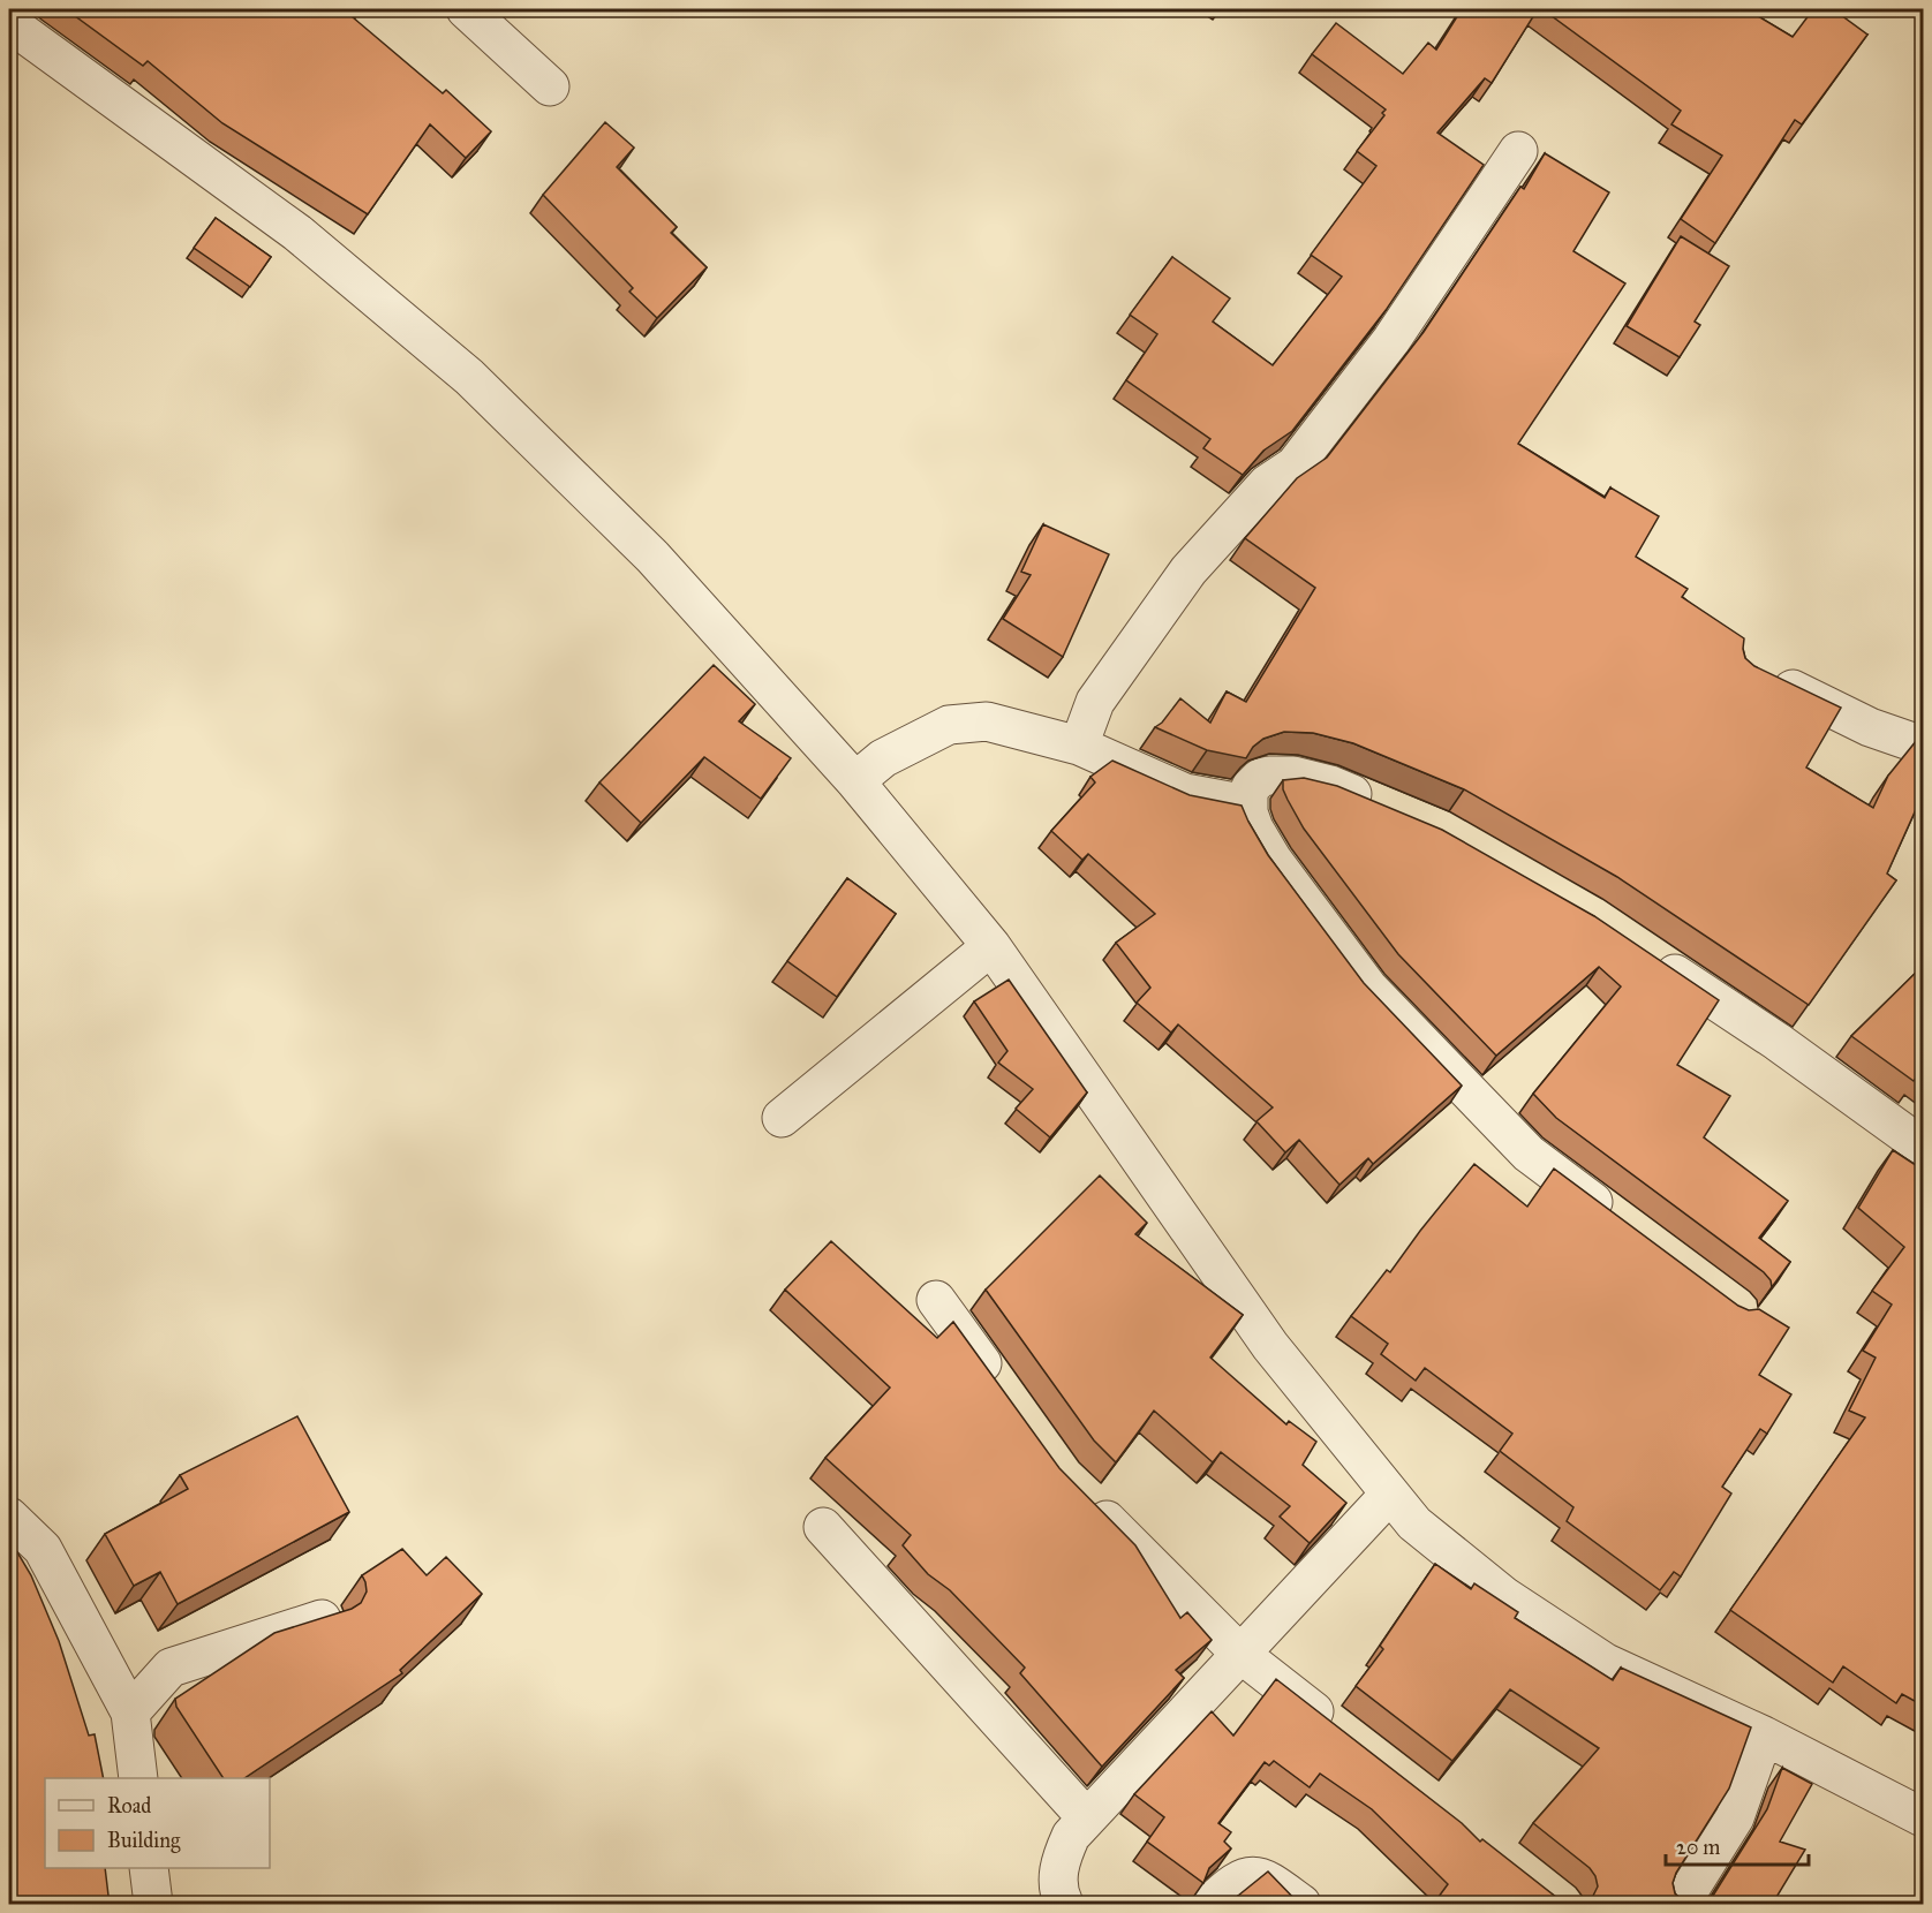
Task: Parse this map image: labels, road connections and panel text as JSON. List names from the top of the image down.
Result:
{
  "legend": ["Road", "Building"],
  "scale_bar": "20 m"
}
